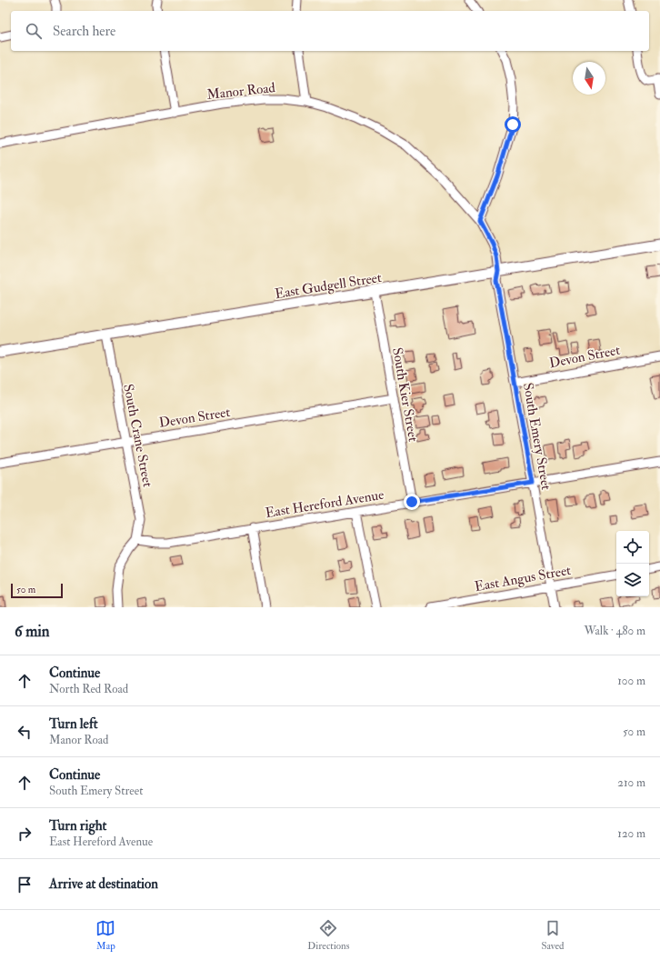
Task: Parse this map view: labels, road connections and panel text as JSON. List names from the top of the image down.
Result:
{
  "streets": {
    "street": [
      "Manor Road",
      "East Gudgell Street",
      "Devon Street",
      "South Kier Street",
      "South Crane Street",
      "South Emery Street",
      "East Hereford Avenue",
      "East Angus Street"
    ]
  },
  "crossings": [
    ["Manor Road", "East Gudgell Street"],
    ["Manor Road", "South Emery Street"],
    ["East Gudgell Street", "South Kier Street"],
    ["East Gudgell Street", "South Crane Street"],
    ["East Gudgell Street", "South Emery Street"],
    ["Devon Street", "South Kier Street"],
    ["Devon Street", "South Crane Street"],
    ["Devon Street", "South Emery Street"],
    ["South Kier Street", "East Hereford Avenue"],
    ["South Crane Street", "East Hereford Avenue"],
    ["South Emery Street", "East Hereford Avenue"],
    ["South Emery Street", "East Angus Street"]
  ],
  "scale_bar": "50 m",
  "north": "bottom",
  "page": {
    "search": "Search here",
    "scale": "50 m",
    "heading": ["6 min", "Walk · 480 m"],
    "list": [
      ["Continue", "North Red Road", "100 m"],
      ["Turn left", "Manor Road", "50 m"],
      ["Continue", "South Emery Street", "210 m"],
      ["Turn right", "East Hereford Avenue", "120 m"],
      "Arrive at destination"
    ],
    "nav": ["Map", "Directions", "Saved"]
  }
}
